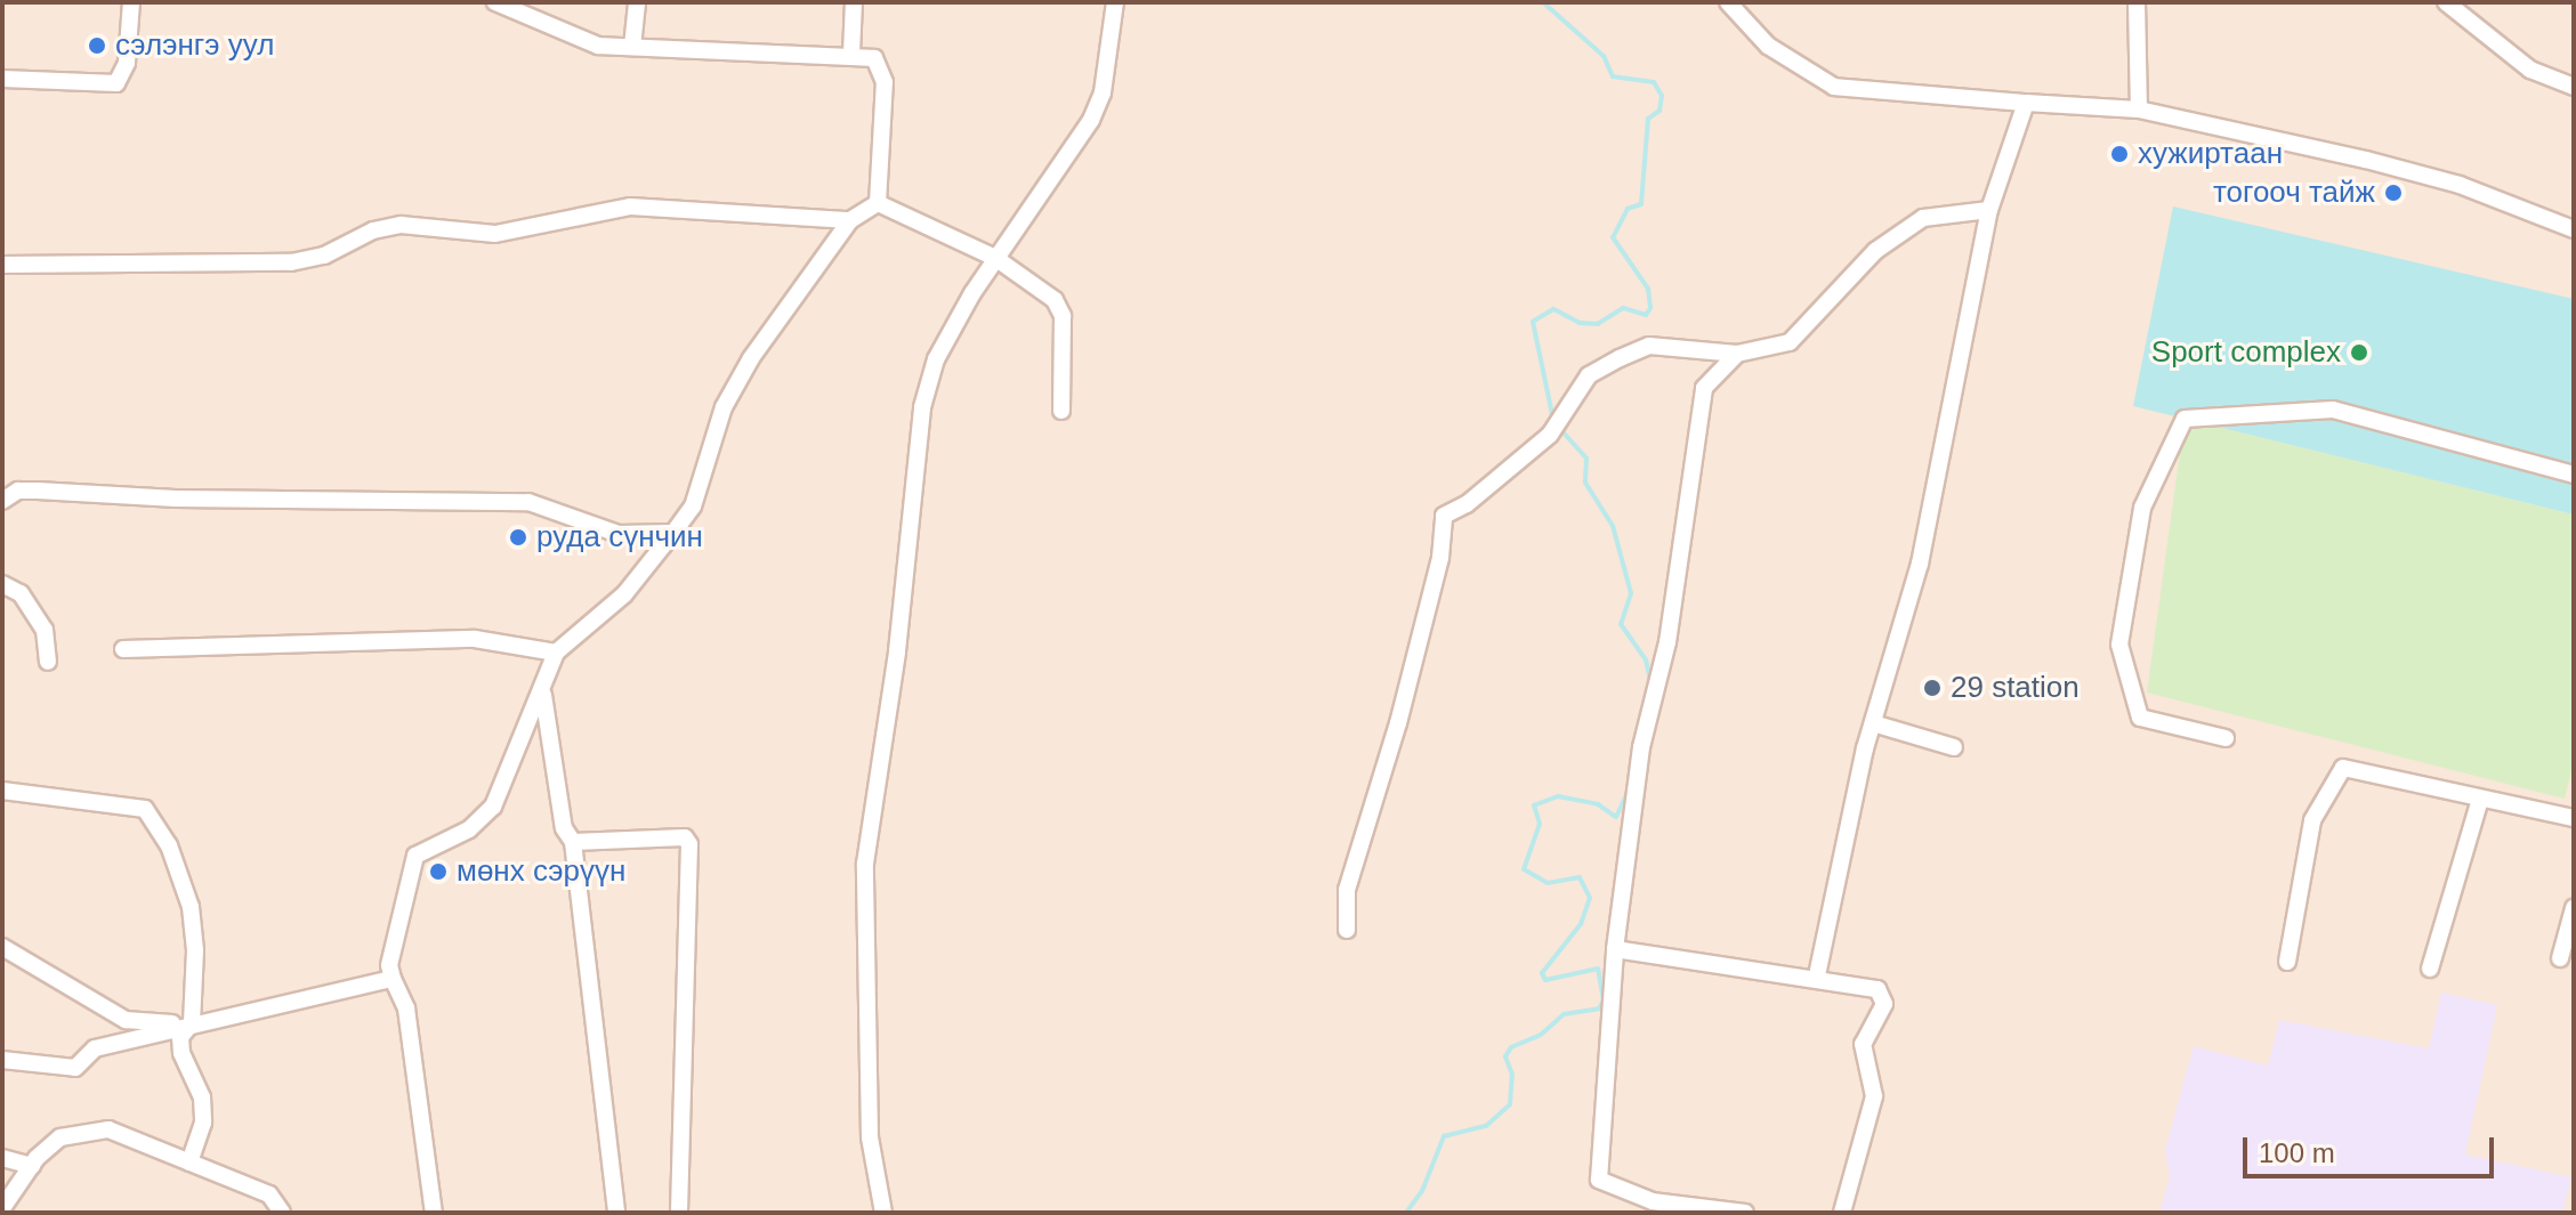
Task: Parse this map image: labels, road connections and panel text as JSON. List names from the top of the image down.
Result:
{
  "places": [
    "сэлэнгэ уул",
    "хужиртаан",
    "тогооч тайж",
    "Sport complex",
    "руда сүнчин",
    "29 station",
    "мөнх сэрүүн"
  ],
  "scale_bar": "100 m"
}
